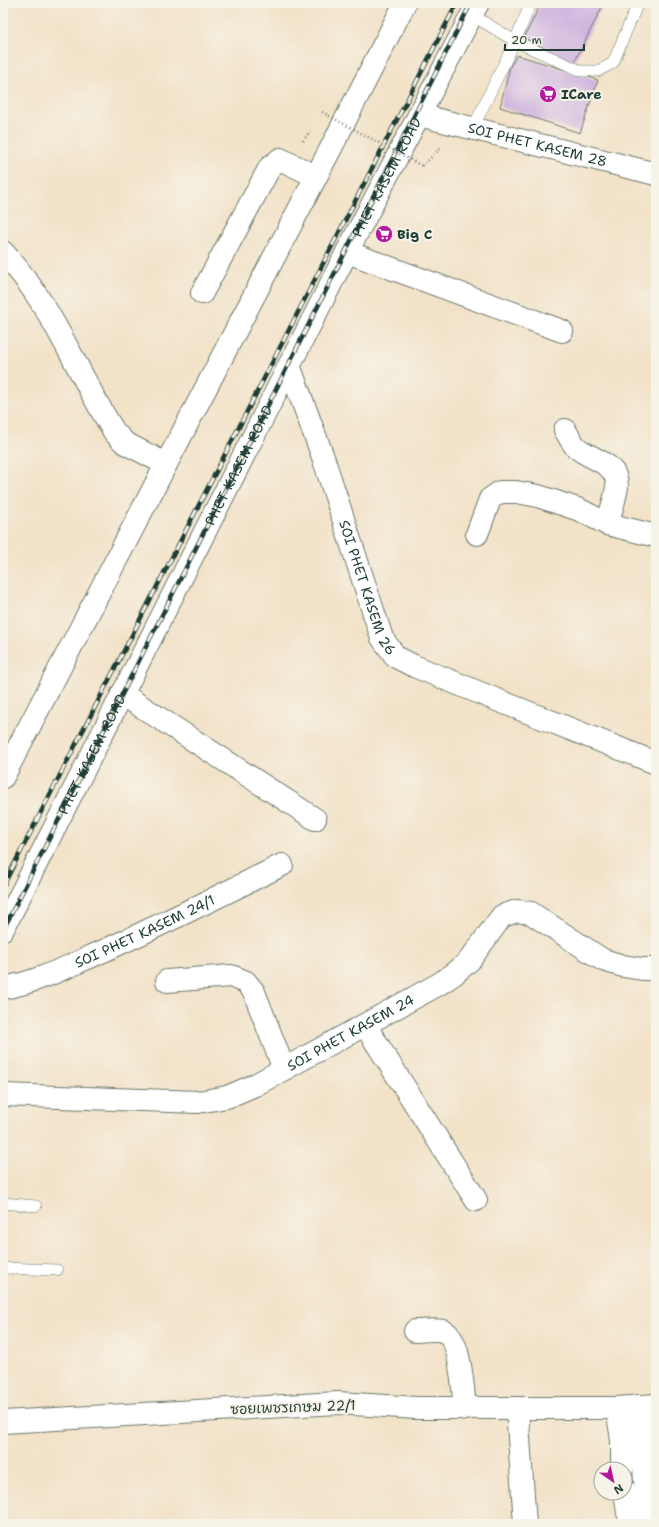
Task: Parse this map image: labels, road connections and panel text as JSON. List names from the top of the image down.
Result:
{
  "streets": {
    "street": [
      "SOI PHET KASEM 28",
      "PHET KASEM ROAD",
      "SOI PHET KASEM 26",
      "SOI PHET KASEM 24/1",
      "SOI PHET KASEM 24",
      "ซอยเพชรเกษม 22/1"
    ]
  },
  "crossings": [
    ["SOI PHET KASEM 28", "PHET KASEM ROAD"],
    ["PHET KASEM ROAD", "SOI PHET KASEM 26"]
  ],
  "places": {
    "supermarket": ["ICare", "Big C"]
  },
  "scale_bar": "20 m",
  "north": "bottom right"
}
